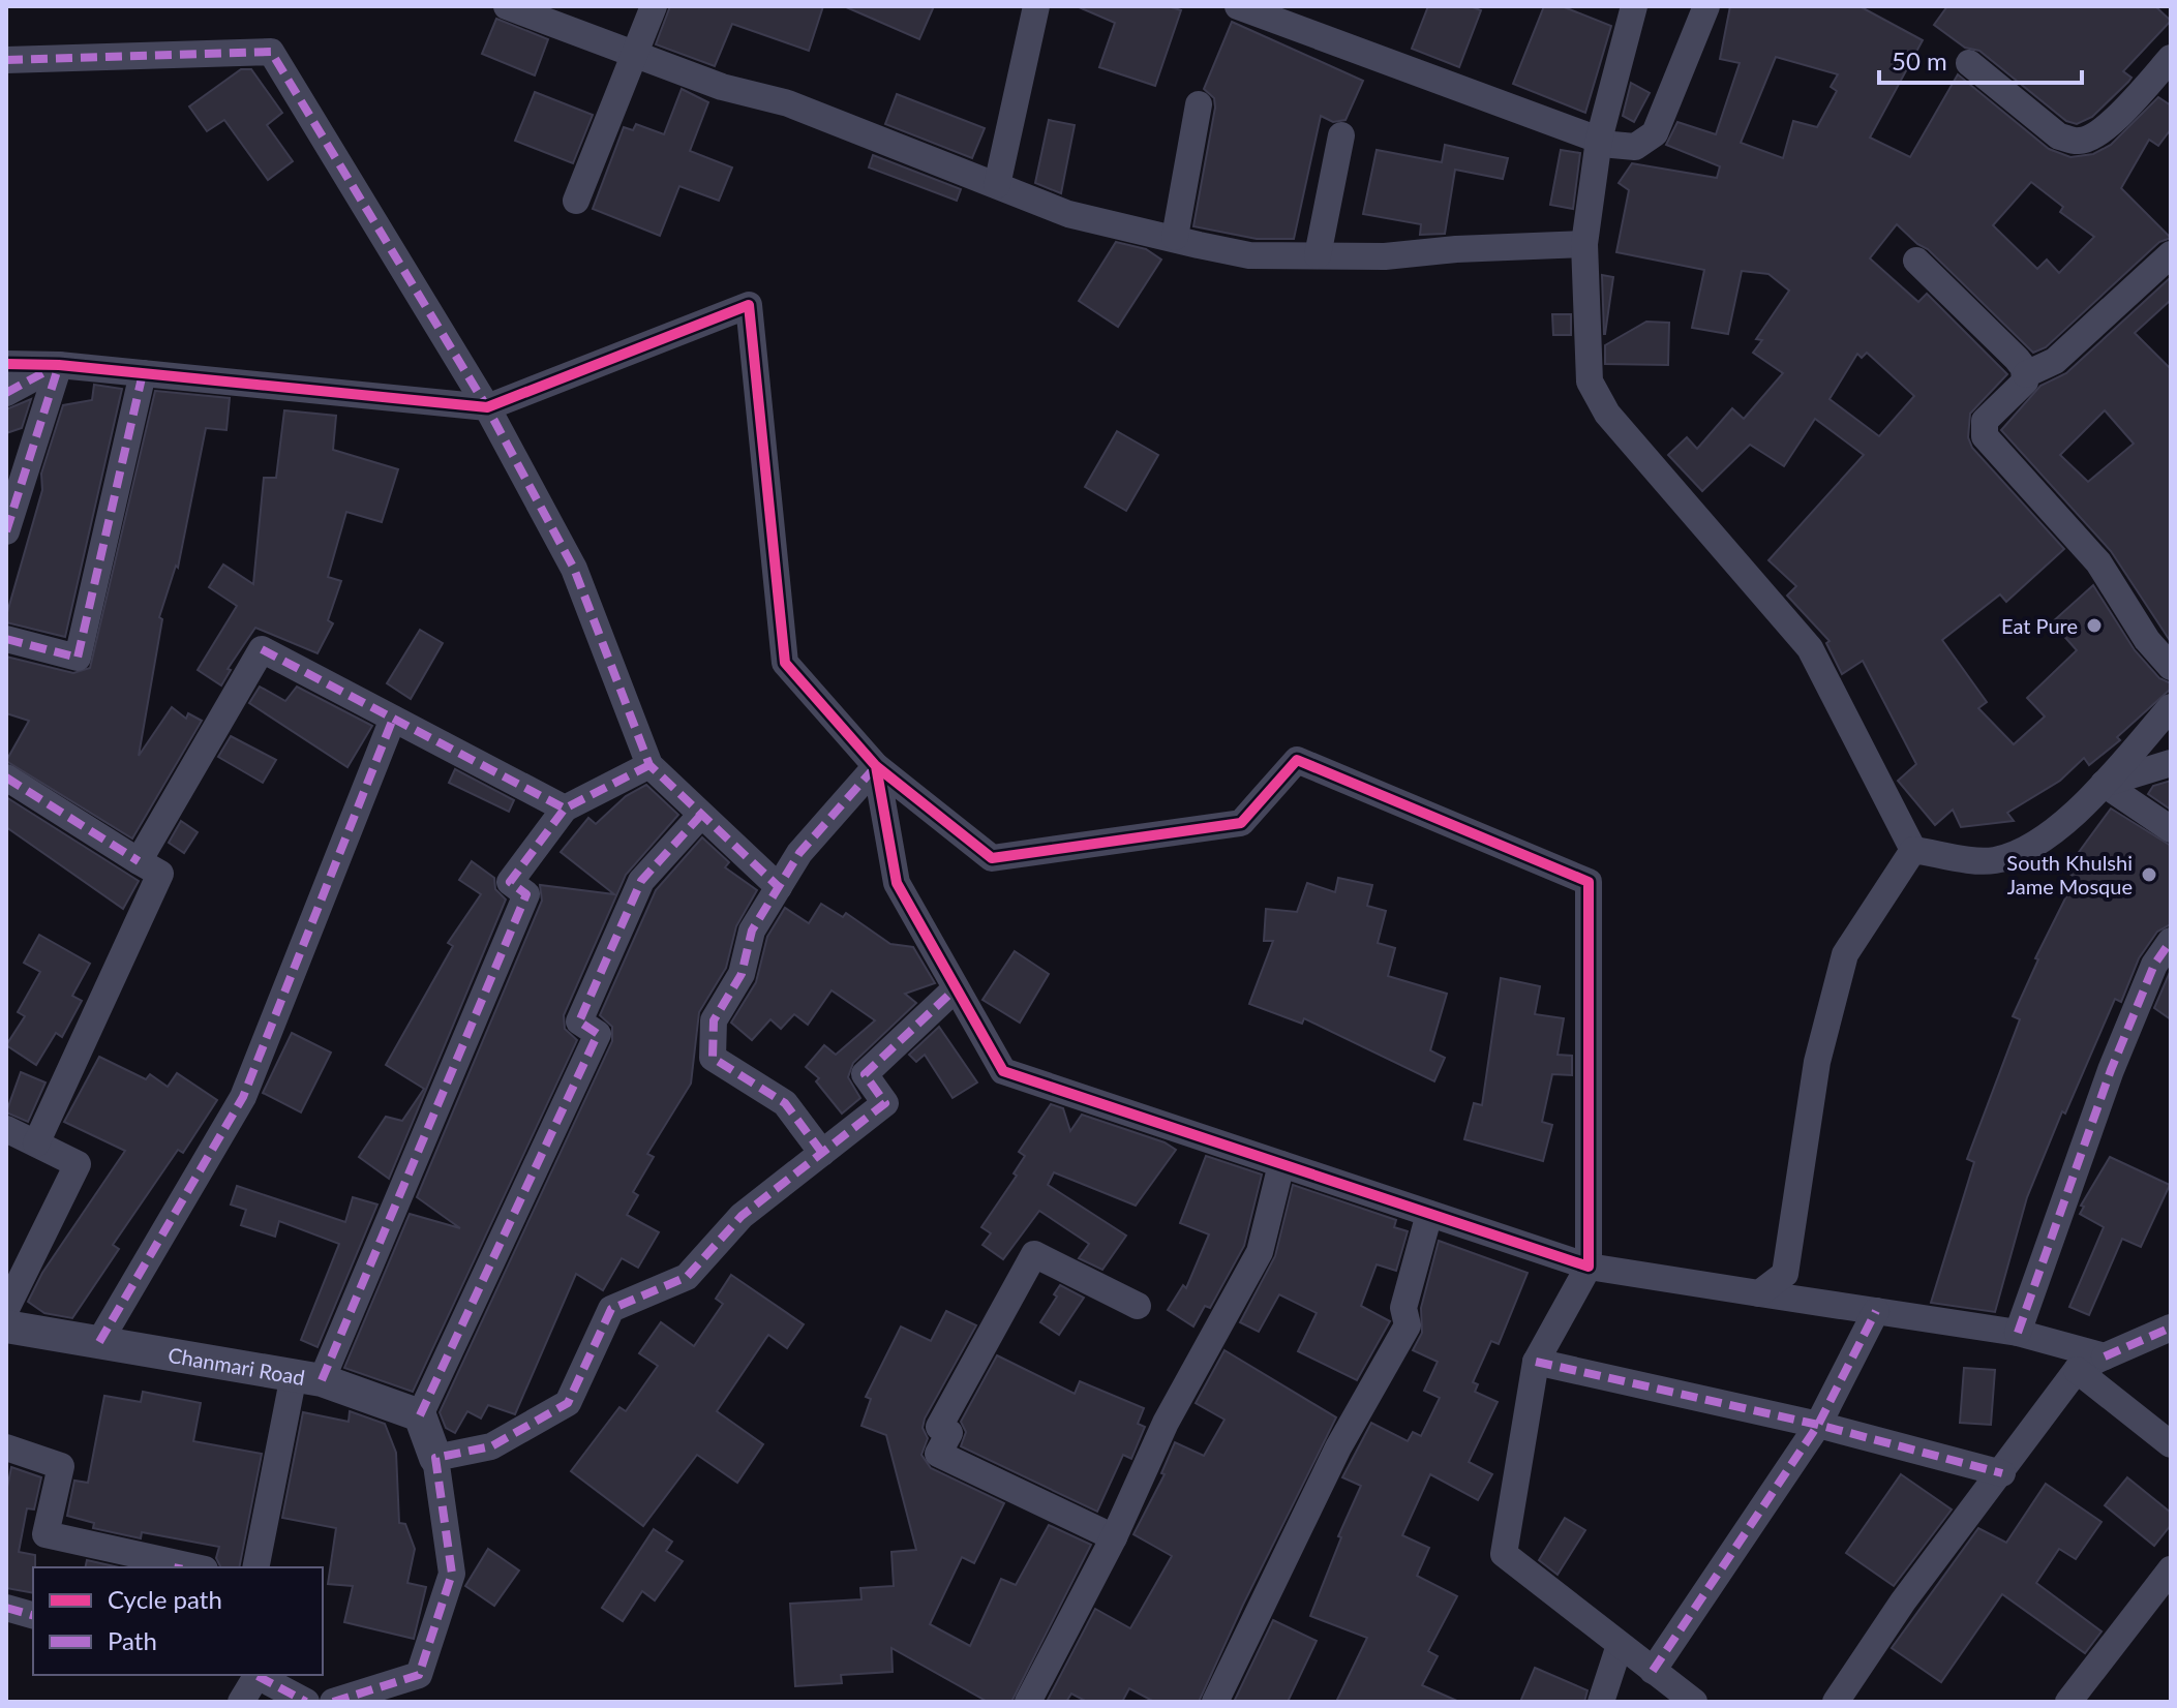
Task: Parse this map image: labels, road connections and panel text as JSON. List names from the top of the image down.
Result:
{
  "streets": {
    "street": ["Chanmari Road"]
  },
  "places": ["Eat Pure", "South Khulshi Jame Mosque"],
  "legend": ["Cycle path", "Path"],
  "scale_bar": "50 m"
}
